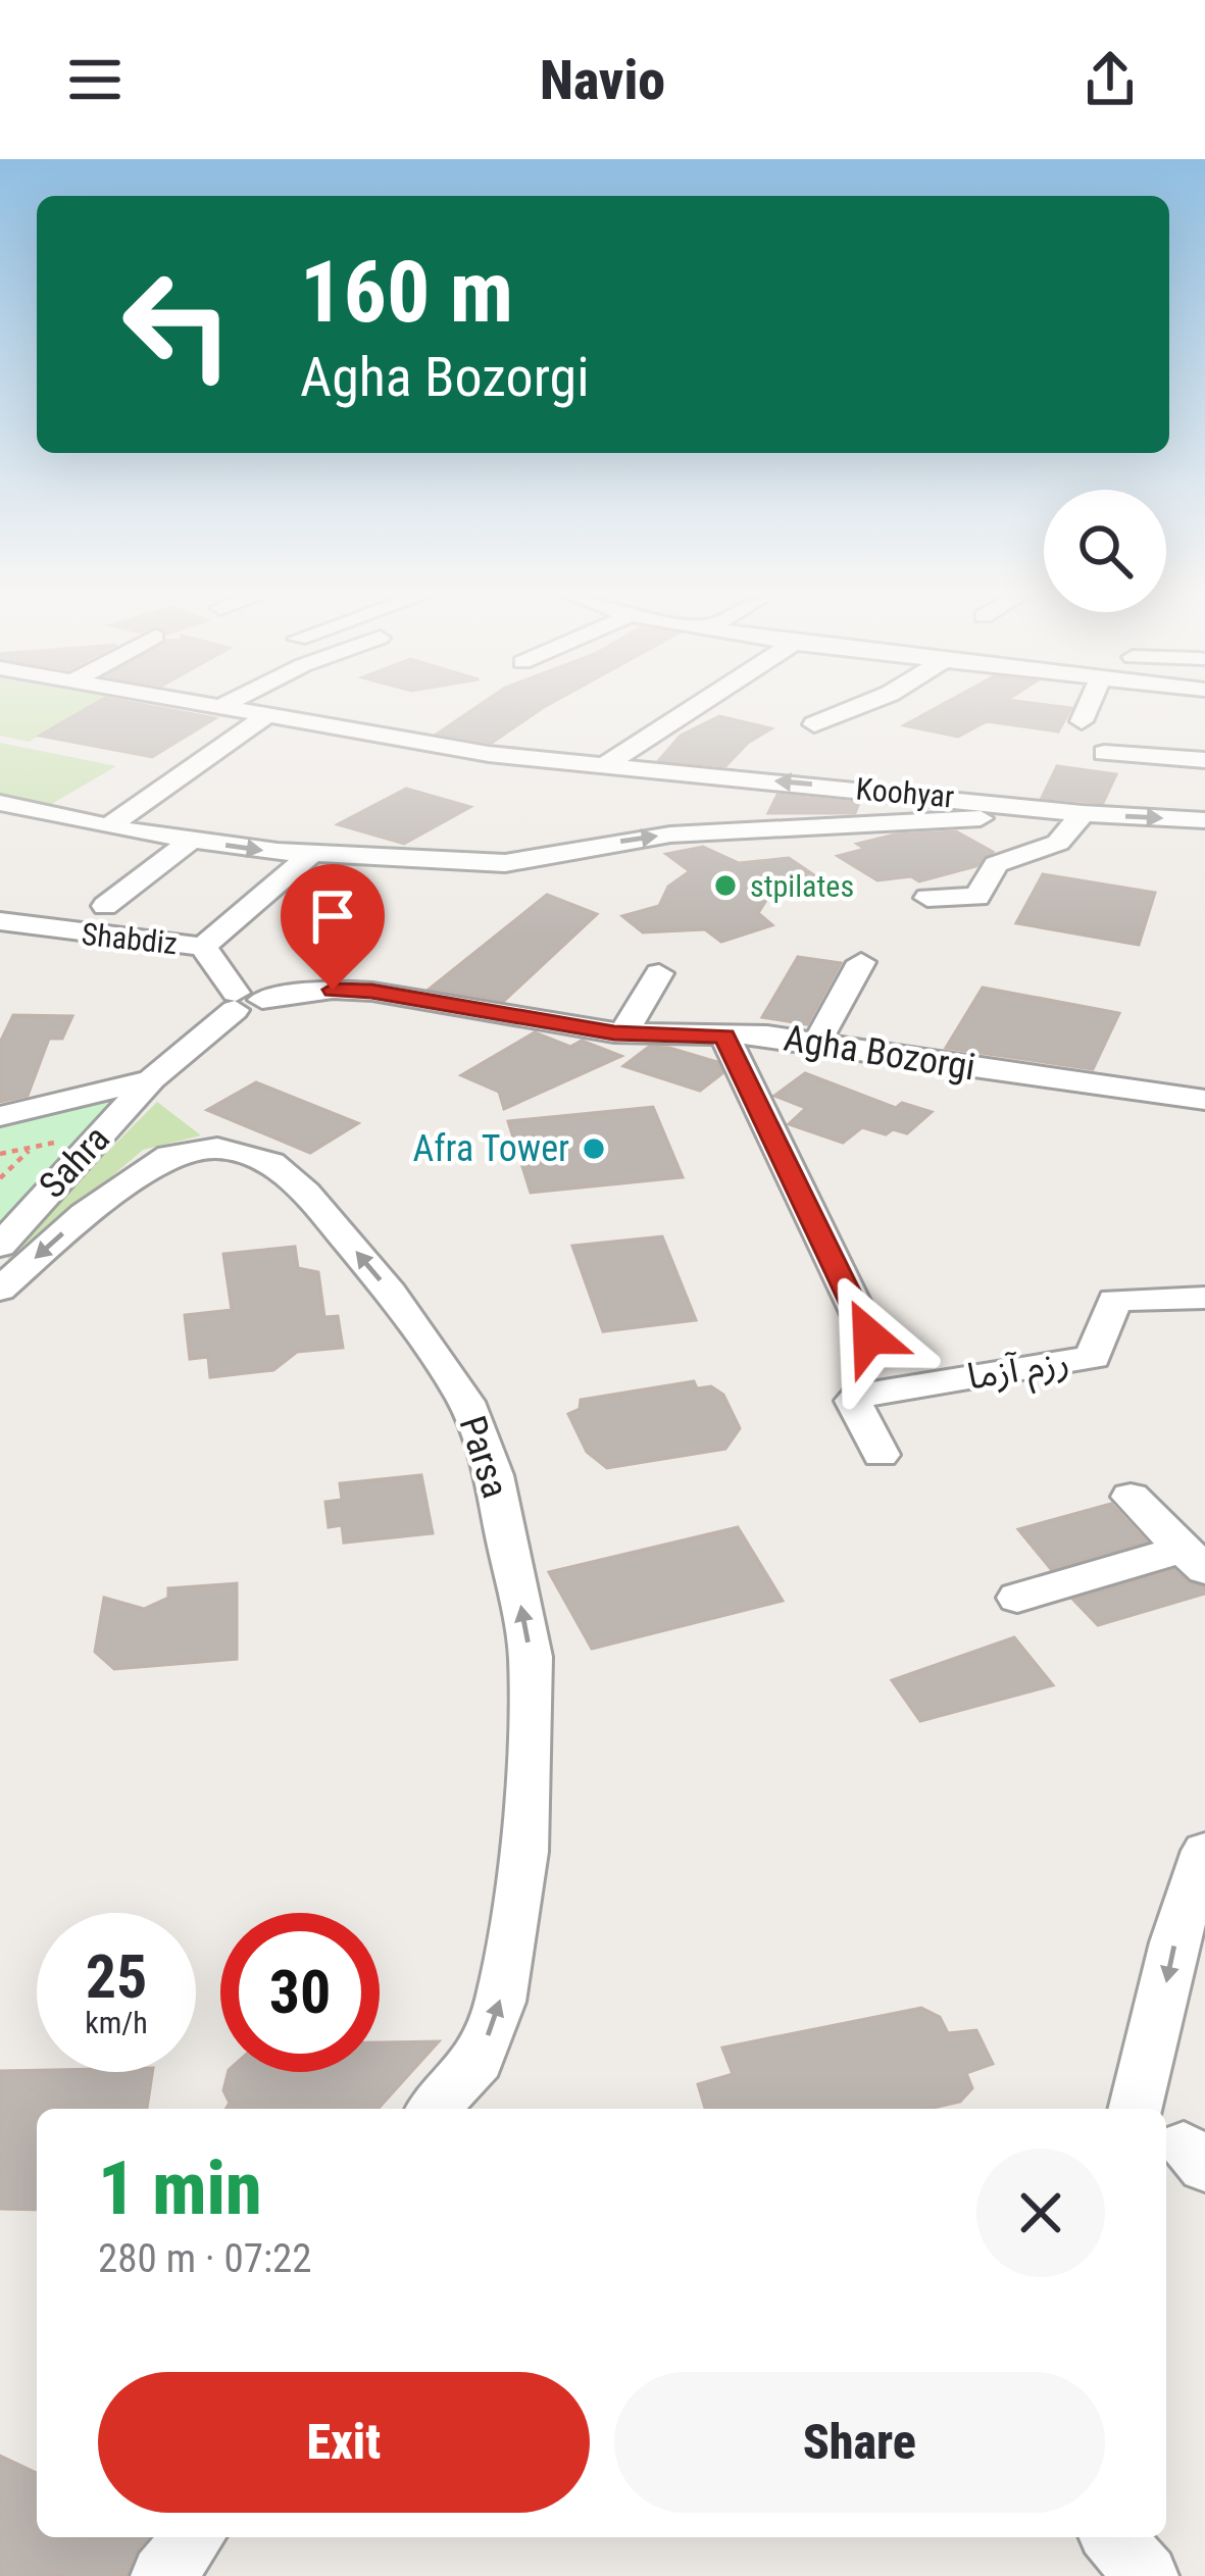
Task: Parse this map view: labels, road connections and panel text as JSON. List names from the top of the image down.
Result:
{
  "streets": {
    "street": [
      "Koohyar",
      "Shabdiz",
      "Agha Bozorgi",
      "Sahra",
      "رزم آزما",
      "Parsa"
    ]
  },
  "crossings": [
    ["Shabdiz", "Agha Bozorgi"]
  ],
  "places": ["stpilates", "Afra Tower"],
  "page": {
    "header": "Navio",
    "turn": ["160 m", "Agha Bozorgi"],
    "speed": "25 km/h",
    "limit": "30",
    "heading": ["1 min", "280 m · 07:22"],
    "buttons": ["Exit", "Share"]
  }
}
